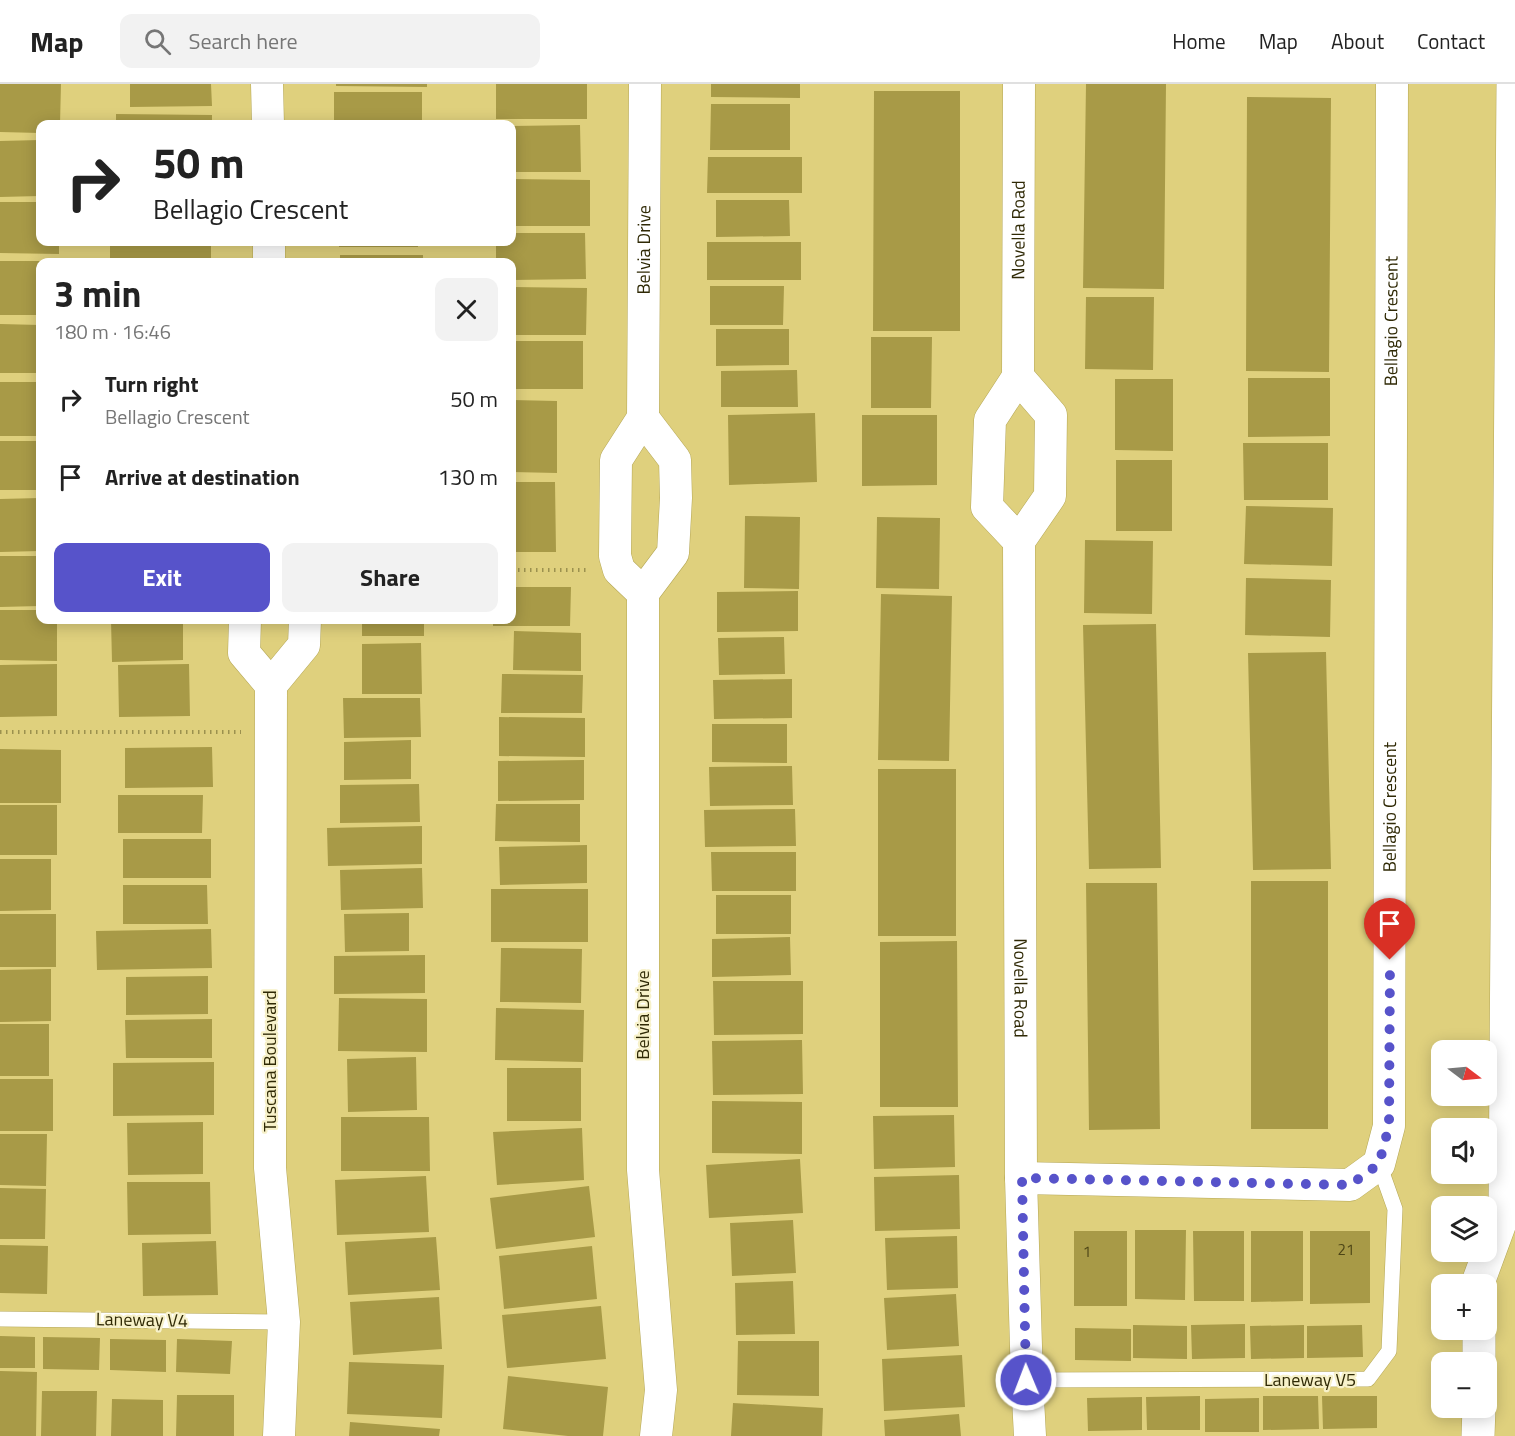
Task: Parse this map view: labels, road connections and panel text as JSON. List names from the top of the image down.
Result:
{
  "streets": {
    "street": [
      "Novella Road",
      "Belvia Drive",
      "Bellagio Crescent",
      "Tuscana Boulevard"
    ],
    "lane": ["Laneway V4", "Laneway V5"]
  },
  "crossings": [
    ["Novella Road", "Laneway V5"],
    ["Bellagio Crescent", "Laneway V5"],
    ["Tuscana Boulevard", "Laneway V4"]
  ],
  "house_numbers": ["21", "1"],
  "north": "right",
  "page": {
    "header": "Map",
    "search": "Search here",
    "nav": [
      "Home",
      "Map",
      "About",
      "Contact"
    ],
    "turn": ["50 m", "Bellagio Crescent"],
    "heading": ["3 min", "180 m · 16:46"],
    "list": [
      {
        "name": "Turn right",
        "note": "Bellagio Crescent",
        "value": "50 m"
      },
      {
        "name": "Arrive at destination",
        "value": "130 m"
      }
    ],
    "buttons": ["Exit", "Share"],
    "map_buttons": ["+", "−"]
  }
}
